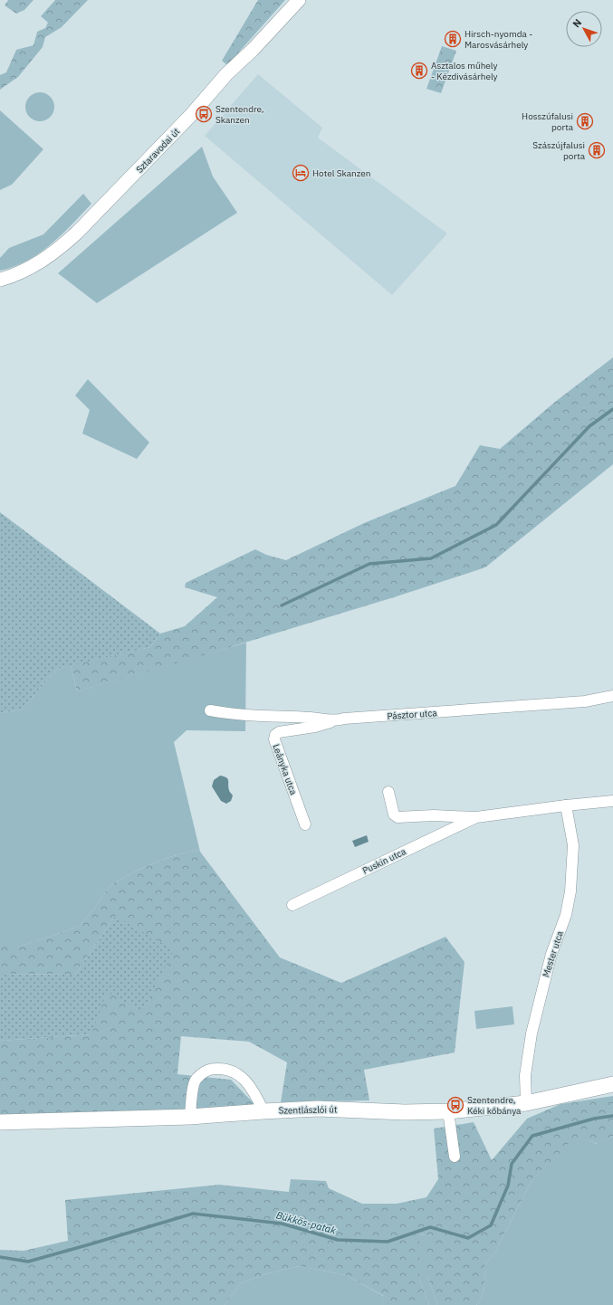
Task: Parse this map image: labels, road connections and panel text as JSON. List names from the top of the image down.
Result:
{
  "streets": {
    "main road": ["Szentlászlói út"],
    "street": [
      "Sztaravodai út",
      "Pásztor utca",
      "Leányka utca",
      "Puskin utca",
      "Mester utca"
    ]
  },
  "crossings": [
    ["Pásztor utca", "Leányka utca"],
    ["Puskin utca", "Mester utca"],
    ["Mester utca", "Szentlászlói út"]
  ],
  "water": ["Bükkös-patak"],
  "places": {
    "building": [
      "Hirsch-nyomda - Marosvásárhely",
      "Asztalos műhely - Kézdivásárhely",
      "Hosszúfalusi porta",
      "Szászújfalusi porta"
    ],
    "bus stop": ["Szentendre, Skanzen", "Szentendre, Kéki kőbánya"],
    "hotel": ["Hotel Skanzen"]
  },
  "north": "top left"
}
